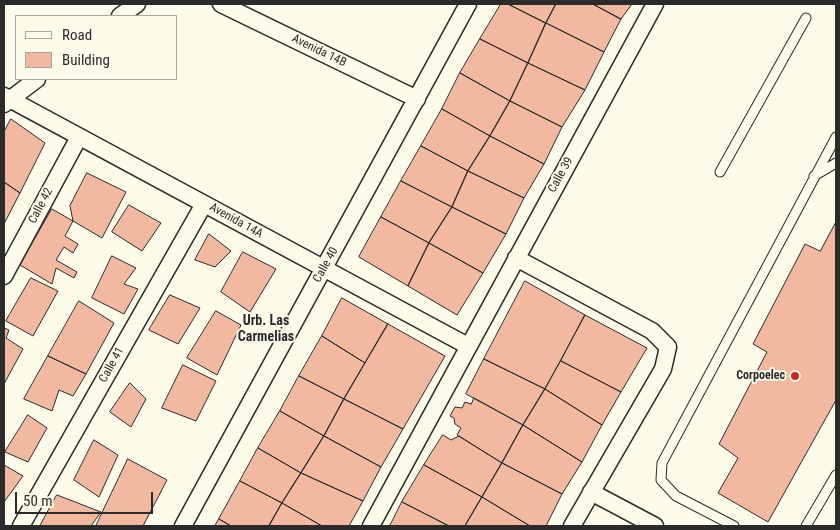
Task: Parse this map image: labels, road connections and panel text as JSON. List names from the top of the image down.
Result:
{
  "streets": {
    "street": [
      "Avenida 14B",
      "Calle 39",
      "Calle 42",
      "Avenida 14A",
      "Calle 40",
      "Calle 41"
    ]
  },
  "crossings": [
    ["Avenida 14B", "Calle 40"],
    ["Calle 39", "Avenida 14A"],
    ["Calle 42", "Avenida 14A"],
    ["Avenida 14A", "Calle 40"],
    ["Avenida 14A", "Calle 41"]
  ],
  "districts": ["Urb. Las Carmelias"],
  "places": ["Corpoelec"],
  "legend": ["Road", "Building"],
  "scale_bar": "50 m"
}
